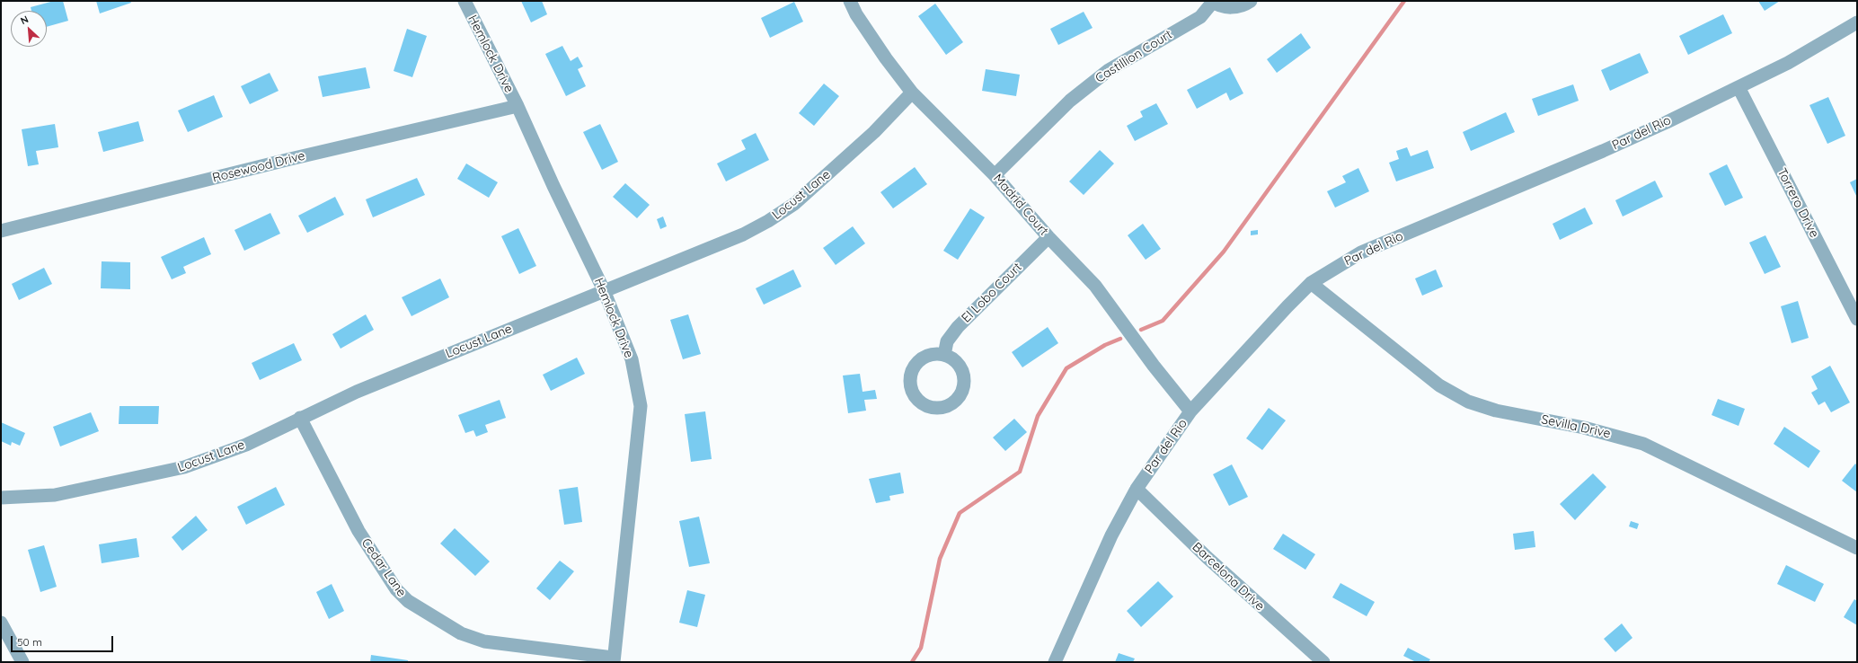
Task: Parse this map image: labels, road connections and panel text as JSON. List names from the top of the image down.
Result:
{
  "streets": {
    "street": [
      "Hemlock Drive",
      "Castillion Court",
      "Par del Rio",
      "Rosewood Drive",
      "Locust Lane",
      "Torrero Drive",
      "Madrid Court",
      "El Lobo Court",
      "Sevilla Drive",
      "Cedar Lane",
      "Barcelona Drive"
    ]
  },
  "crossings": [
    ["Hemlock Drive", "Rosewood Drive"],
    ["Hemlock Drive", "Locust Lane"],
    ["Hemlock Drive", "Cedar Lane"],
    ["Castillion Court", "Madrid Court"],
    ["Par del Rio", "Torrero Drive"],
    ["Par del Rio", "Madrid Court"],
    ["Par del Rio", "Sevilla Drive"],
    ["Par del Rio", "Barcelona Drive"],
    ["Locust Lane", "Madrid Court"],
    ["Locust Lane", "Cedar Lane"],
    ["Madrid Court", "El Lobo Court"]
  ],
  "scale_bar": "50 m",
  "north": "top left"
}
